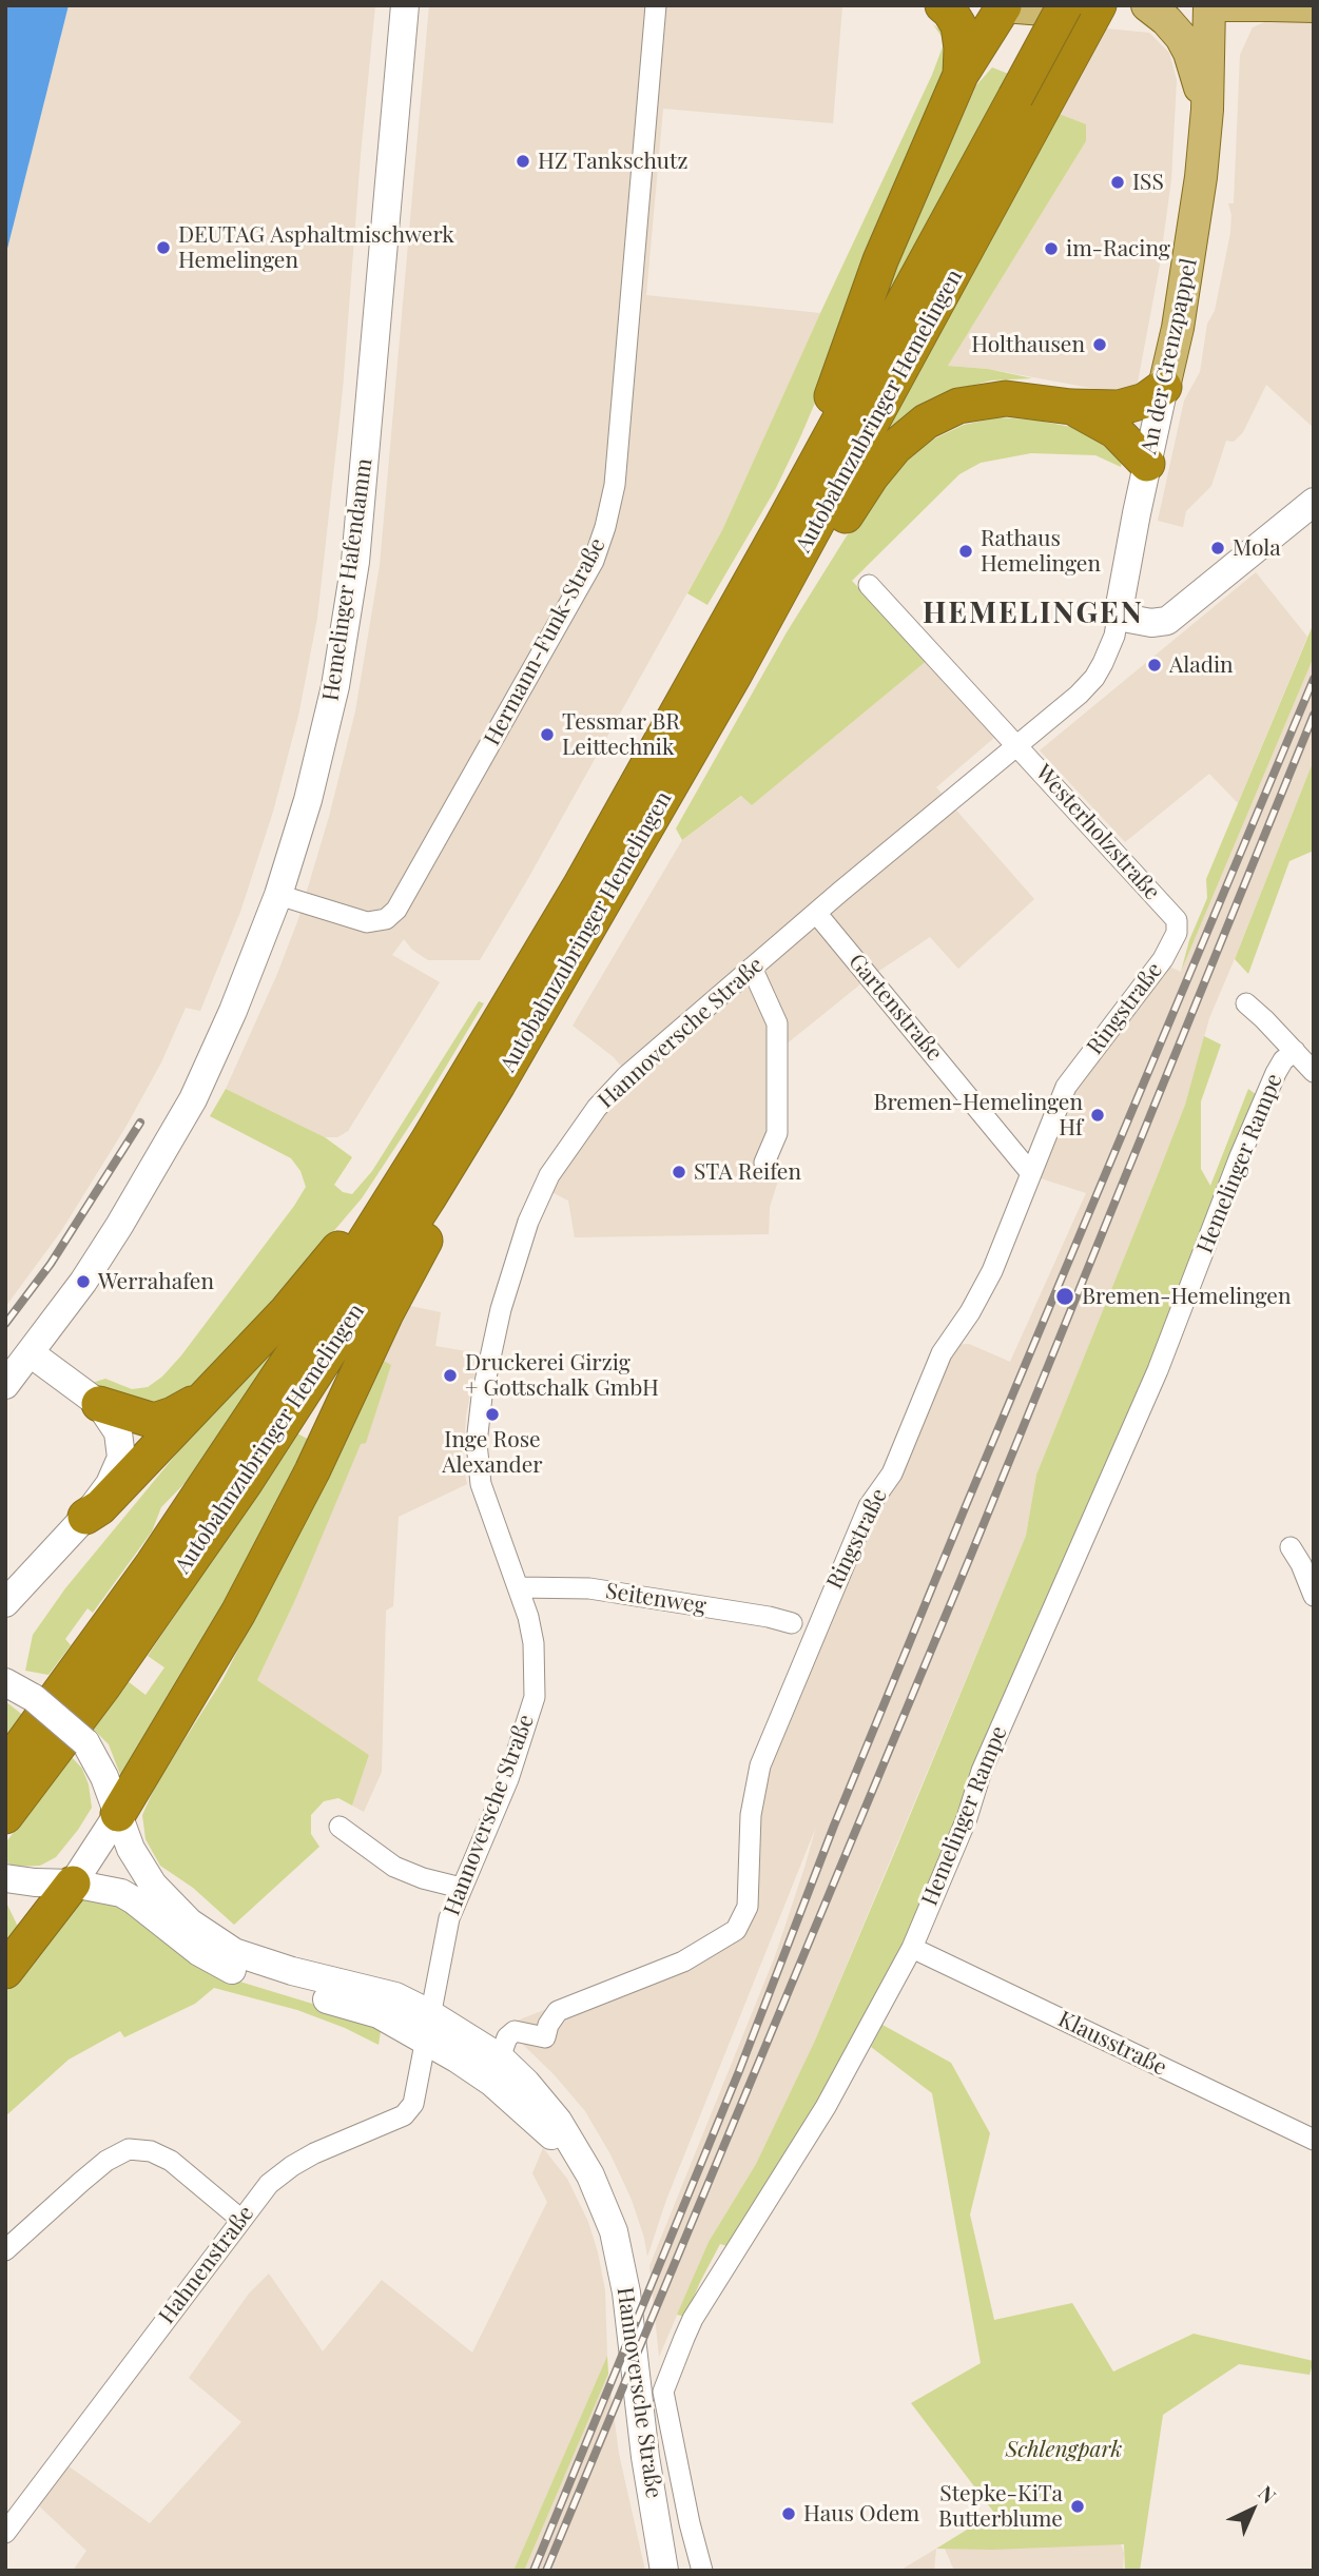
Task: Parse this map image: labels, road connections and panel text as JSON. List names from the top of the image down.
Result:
{
  "streets": {
    "highway": ["Autobahnzubringer Hemelingen"],
    "main road": ["An der Grenzpappel"],
    "street": [
      "Hemelinger Hafendamm",
      "Hermann-Funk-Straße",
      "Westerholzstraße",
      "Gartenstraße",
      "Ringstraße",
      "Hannoversche Straße",
      "Hemelinger Rampe",
      "Seitenweg",
      "Klausstraße",
      "Hahnenstraße"
    ]
  },
  "crossings": [
    ["An der Grenzpappel", "Hannoversche Straße"],
    ["Hemelinger Hafendamm", "Hermann-Funk-Straße"],
    ["Westerholzstraße", "Ringstraße"],
    ["Westerholzstraße", "Hannoversche Straße"],
    ["Gartenstraße", "Ringstraße"],
    ["Gartenstraße", "Hannoversche Straße"],
    ["Ringstraße", "Hannoversche Straße"],
    ["Hannoversche Straße", "Seitenweg"],
    ["Hannoversche Straße", "Hahnenstraße"],
    ["Hemelinger Rampe", "Klausstraße"]
  ],
  "districts": ["HEMELINGEN"],
  "parks": ["Schlengpark"],
  "places": [
    "HZ Tankschutz",
    "ISS",
    "DEUTAG Asphaltmischwerk Hemelingen",
    "im-Racing",
    "Holthausen",
    "Mola",
    "Rathaus Hemelingen",
    "Aladin",
    "Tessmar BR Leittechnik",
    "Bremen-Hemelingen Hf",
    "STA Reifen",
    "Werrahafen",
    "Bremen-Hemelingen",
    "Druckerei Girzig + Gottschalk GmbH",
    "Inge Rose Alexander",
    "Stepke-KiTa Butterblume",
    "Haus Odem"
  ],
  "north": "top right"
}
